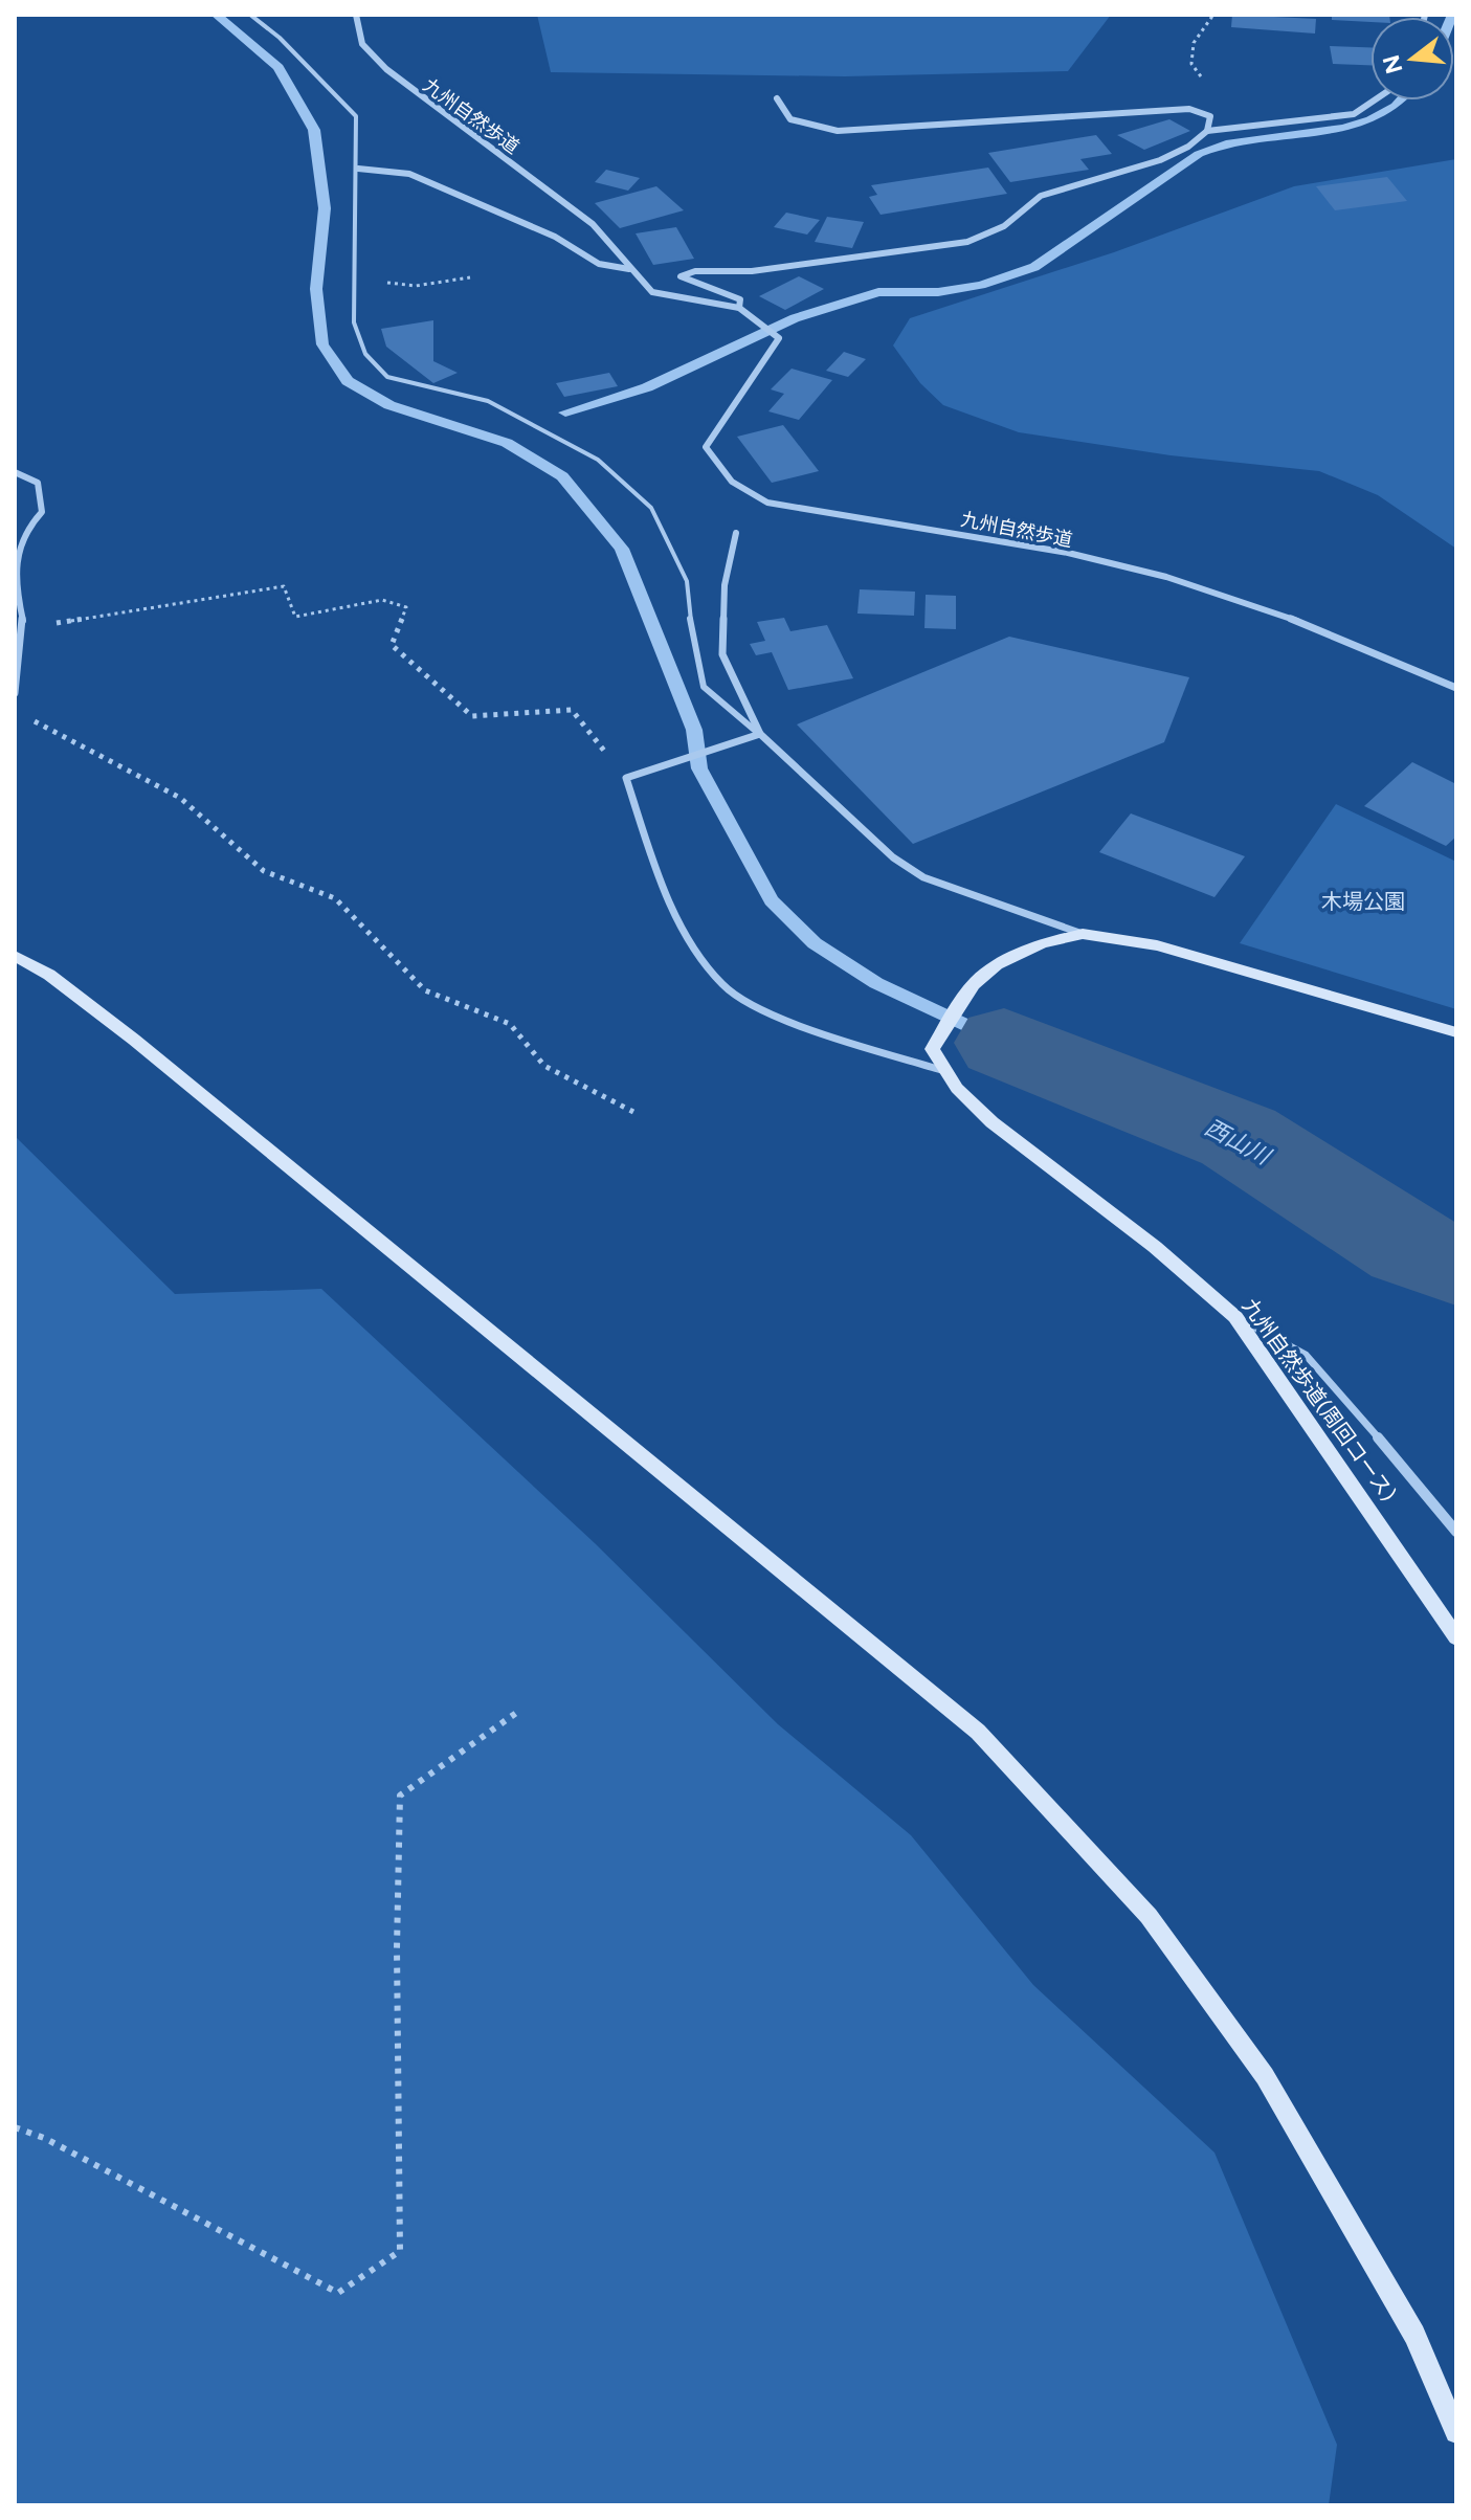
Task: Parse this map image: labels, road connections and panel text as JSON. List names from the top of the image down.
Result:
{
  "streets": {
    "street": ["九州自然歩道", "九州自然歩道(周回コース)"]
  },
  "water": ["西山川"],
  "parks": ["木場公園"],
  "north": "left"
}
